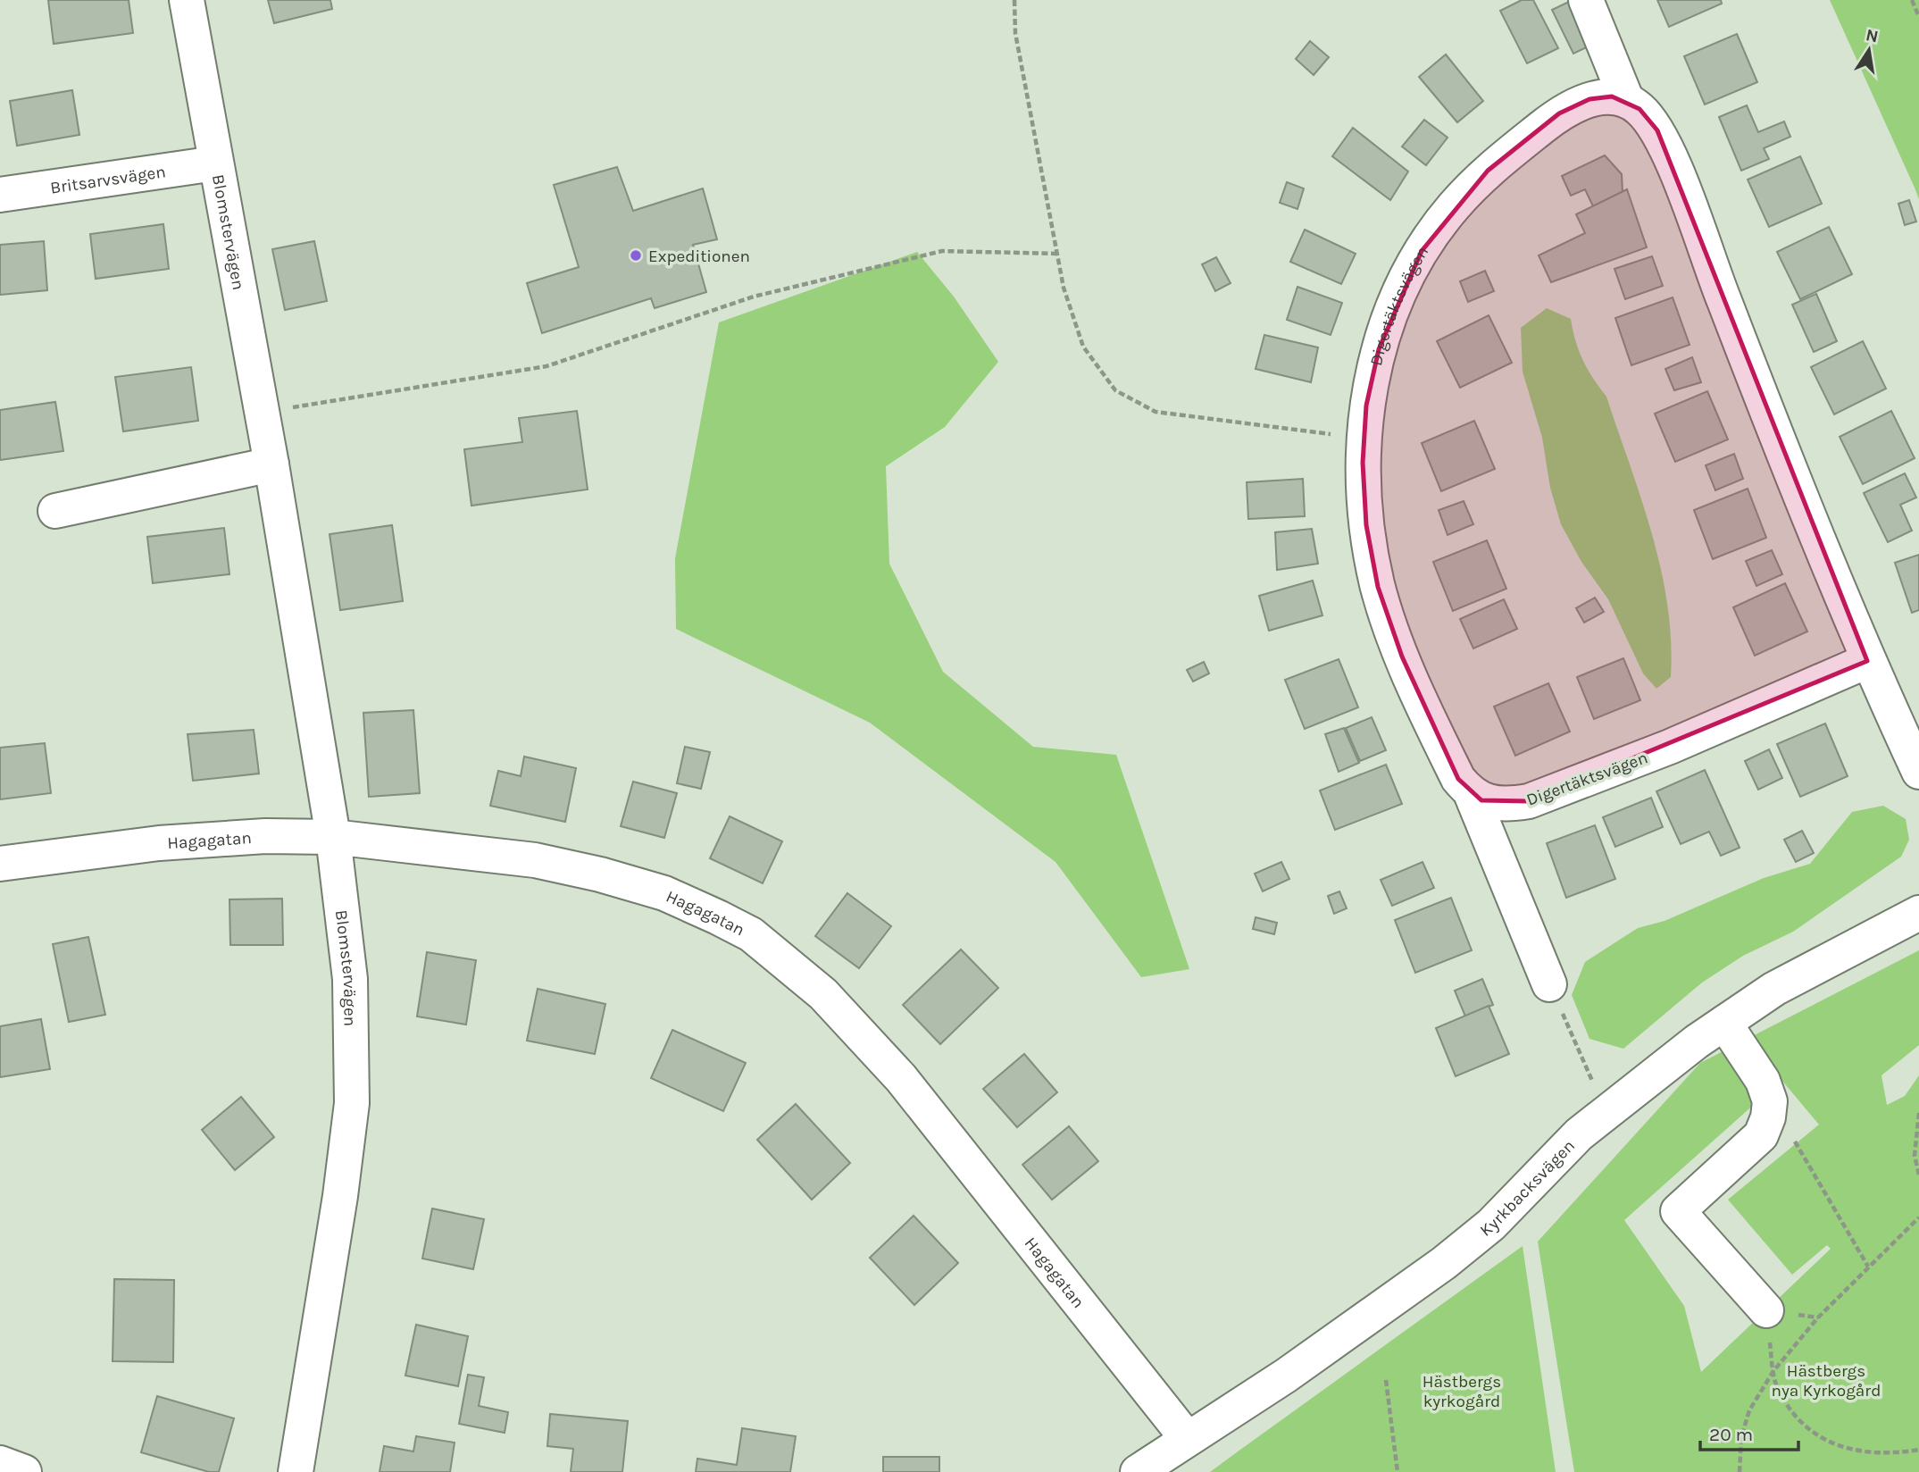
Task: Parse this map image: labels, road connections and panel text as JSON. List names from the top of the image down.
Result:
{
  "streets": {
    "street": [
      "Britsarvsvägen",
      "Blomstervägen",
      "Digertäktsvägen",
      "Hagagatan",
      "Kyrkbacksvägen"
    ]
  },
  "crossings": [
    ["Britsarvsvägen", "Blomstervägen"],
    ["Blomstervägen", "Hagagatan"],
    ["Hagagatan", "Kyrkbacksvägen"]
  ],
  "parks": ["Hästbergs nya Kyrkogård", "Hästbergs kyrkogård"],
  "places": ["Expeditionen"],
  "scale_bar": "20 m",
  "north": "top"
}
